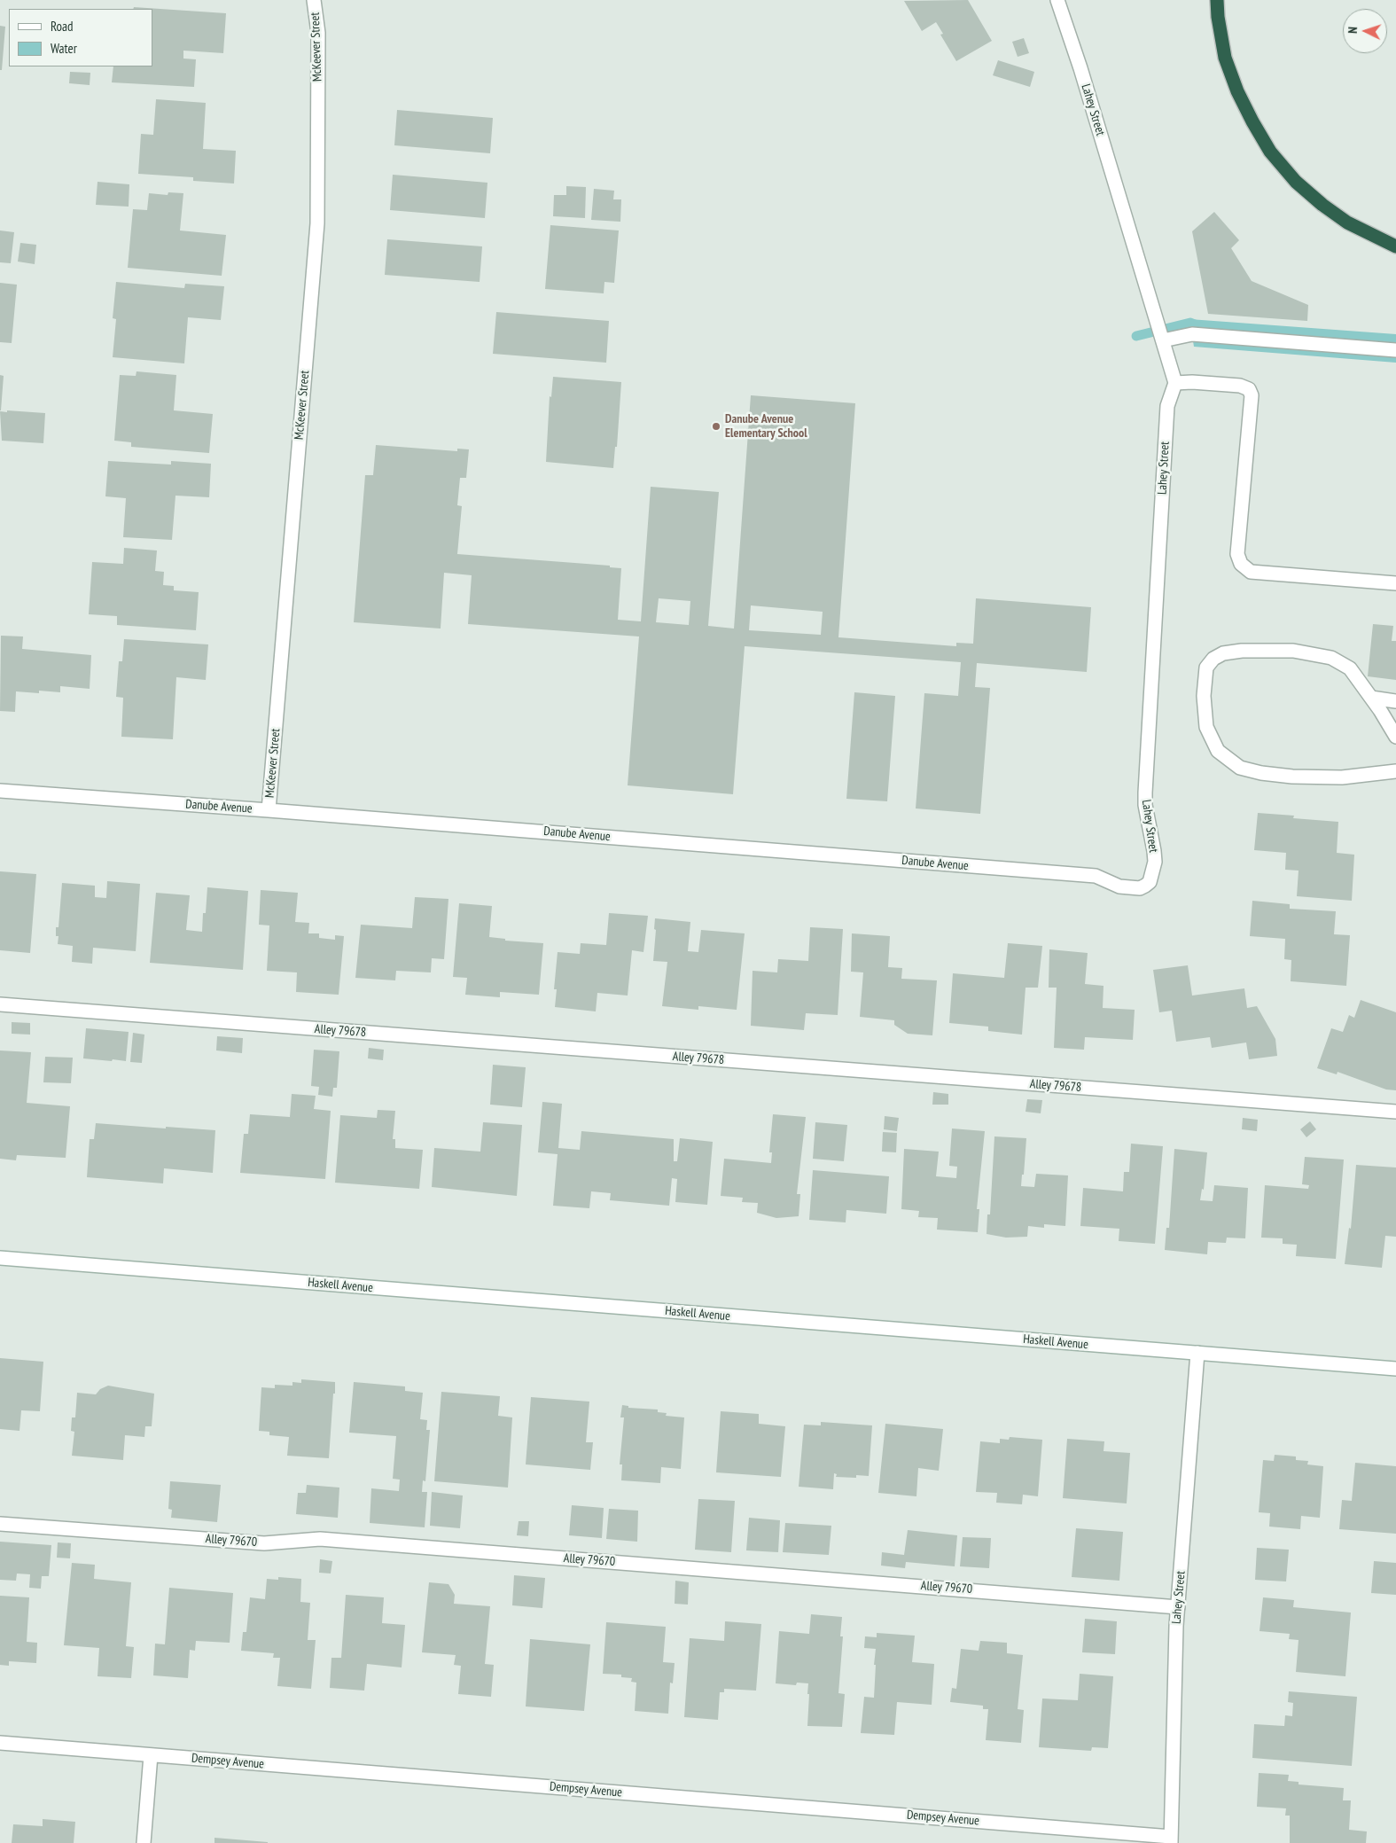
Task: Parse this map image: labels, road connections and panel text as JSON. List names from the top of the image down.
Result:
{
  "streets": {
    "street": [
      "McKeever Street",
      "Lahey Street",
      "Danube Avenue",
      "Alley 79678",
      "Haskell Avenue",
      "Alley 79670",
      "Dempsey Avenue"
    ]
  },
  "crossings": [
    ["McKeever Street", "Danube Avenue"],
    ["Lahey Street", "Danube Avenue"],
    ["Lahey Street", "Haskell Avenue"],
    ["Lahey Street", "Alley 79670"],
    ["Lahey Street", "Dempsey Avenue"]
  ],
  "places": ["Danube Avenue Elementary School"],
  "legend": ["Road", "Water"],
  "north": "left"
}
